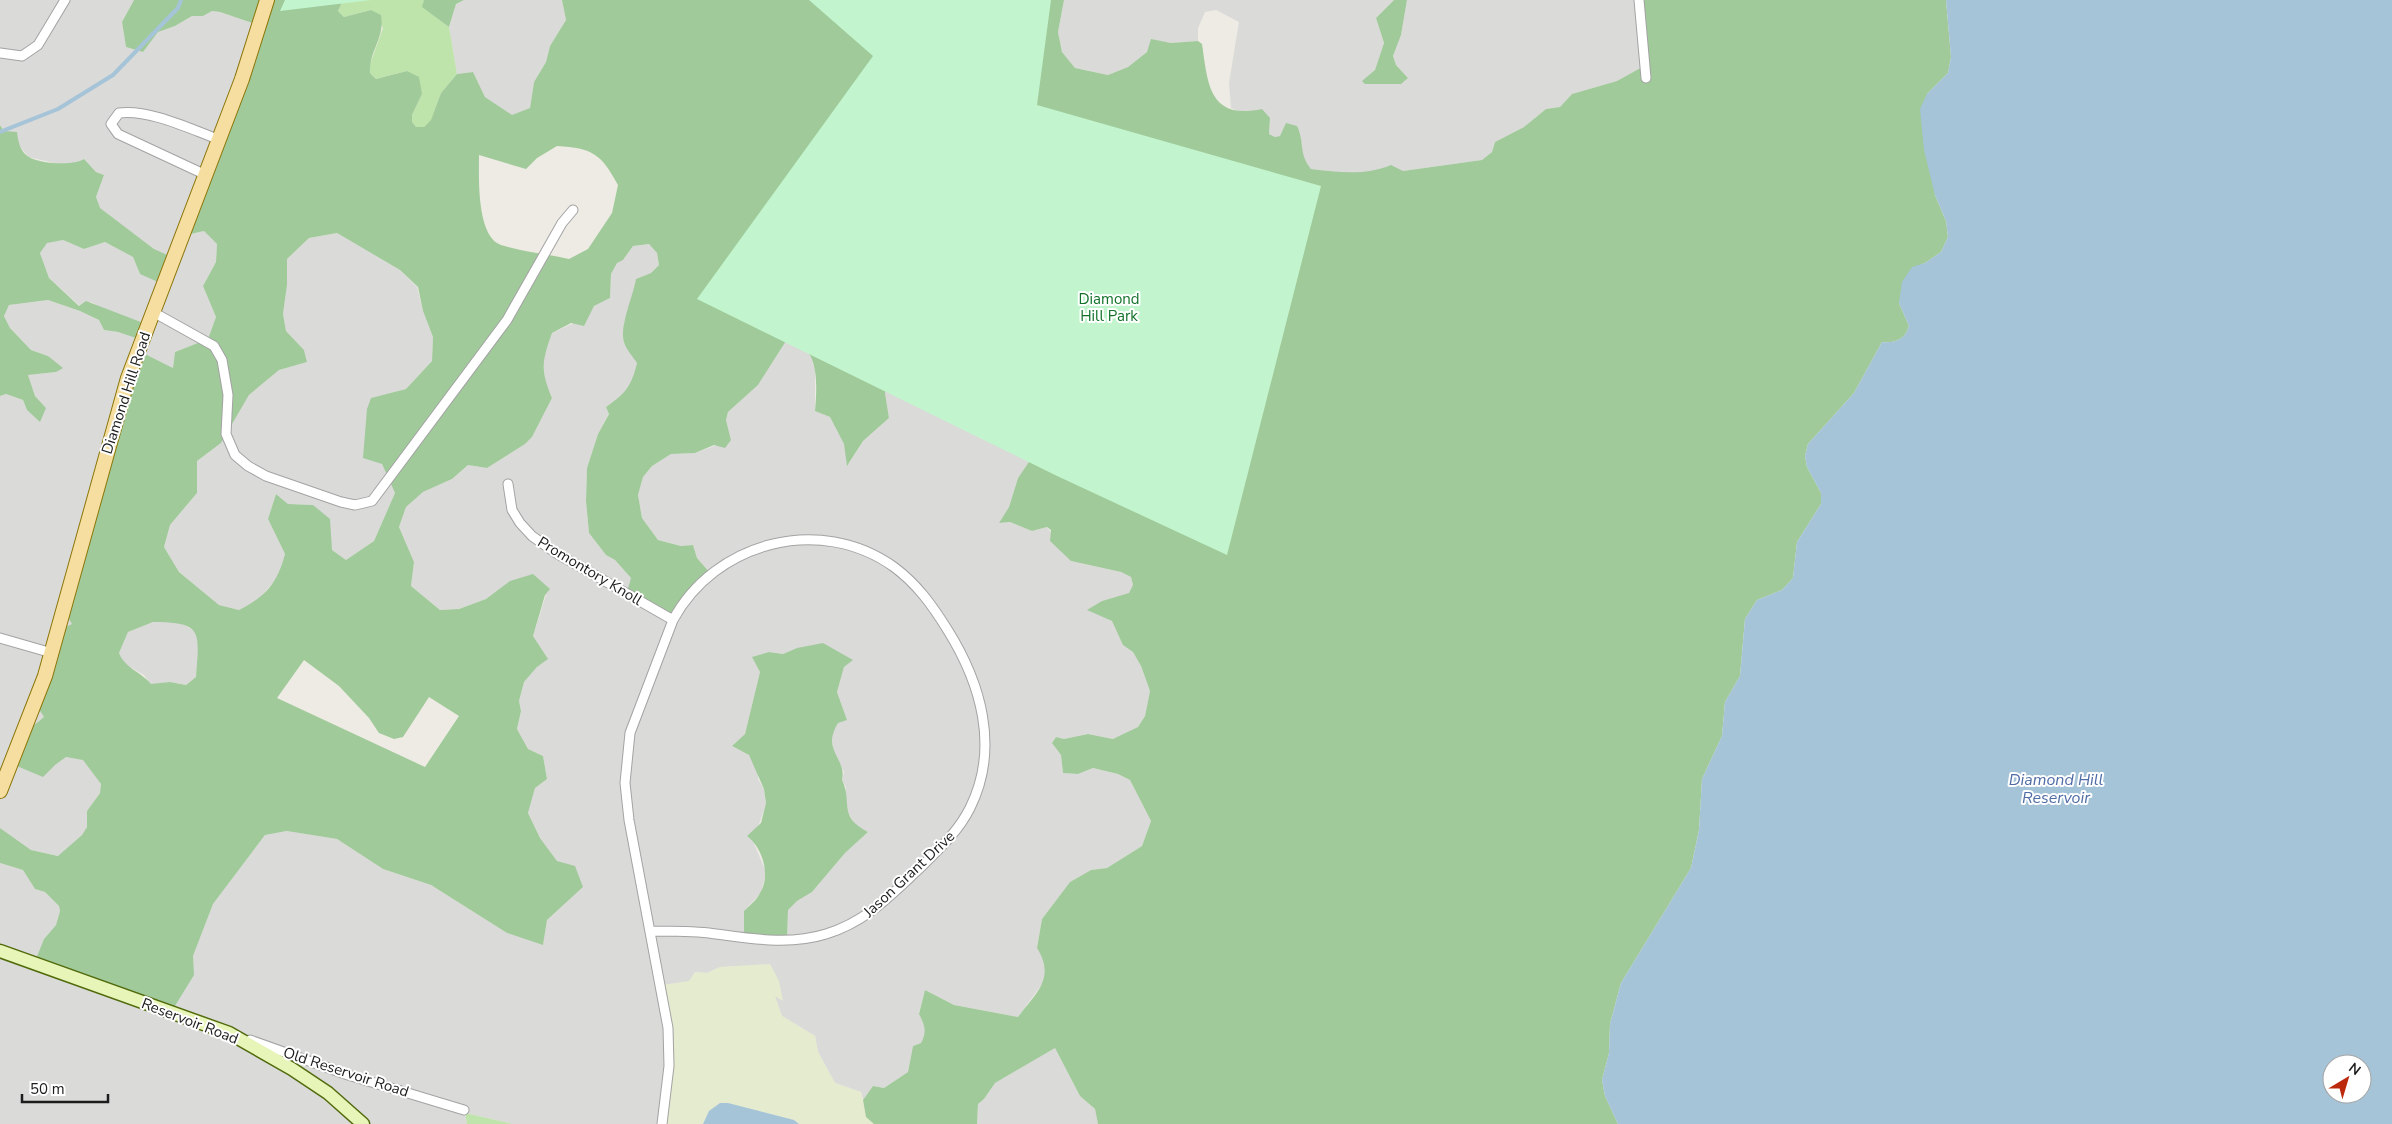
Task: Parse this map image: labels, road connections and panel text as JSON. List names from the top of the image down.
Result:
{
  "streets": {
    "main road": ["Diamond Hill Road"],
    "street": [
      "Promontory Knoll",
      "Jason Grant Drive",
      "Reservoir Road",
      "Old Reservoir Road"
    ]
  },
  "crossings": [
    ["Promontory Knoll", "Jason Grant Drive"],
    ["Reservoir Road", "Old Reservoir Road"]
  ],
  "water": ["Diamond Hill Reservoir"],
  "parks": ["Diamond Hill Park"],
  "scale_bar": "50 m",
  "north": "top right"
}
